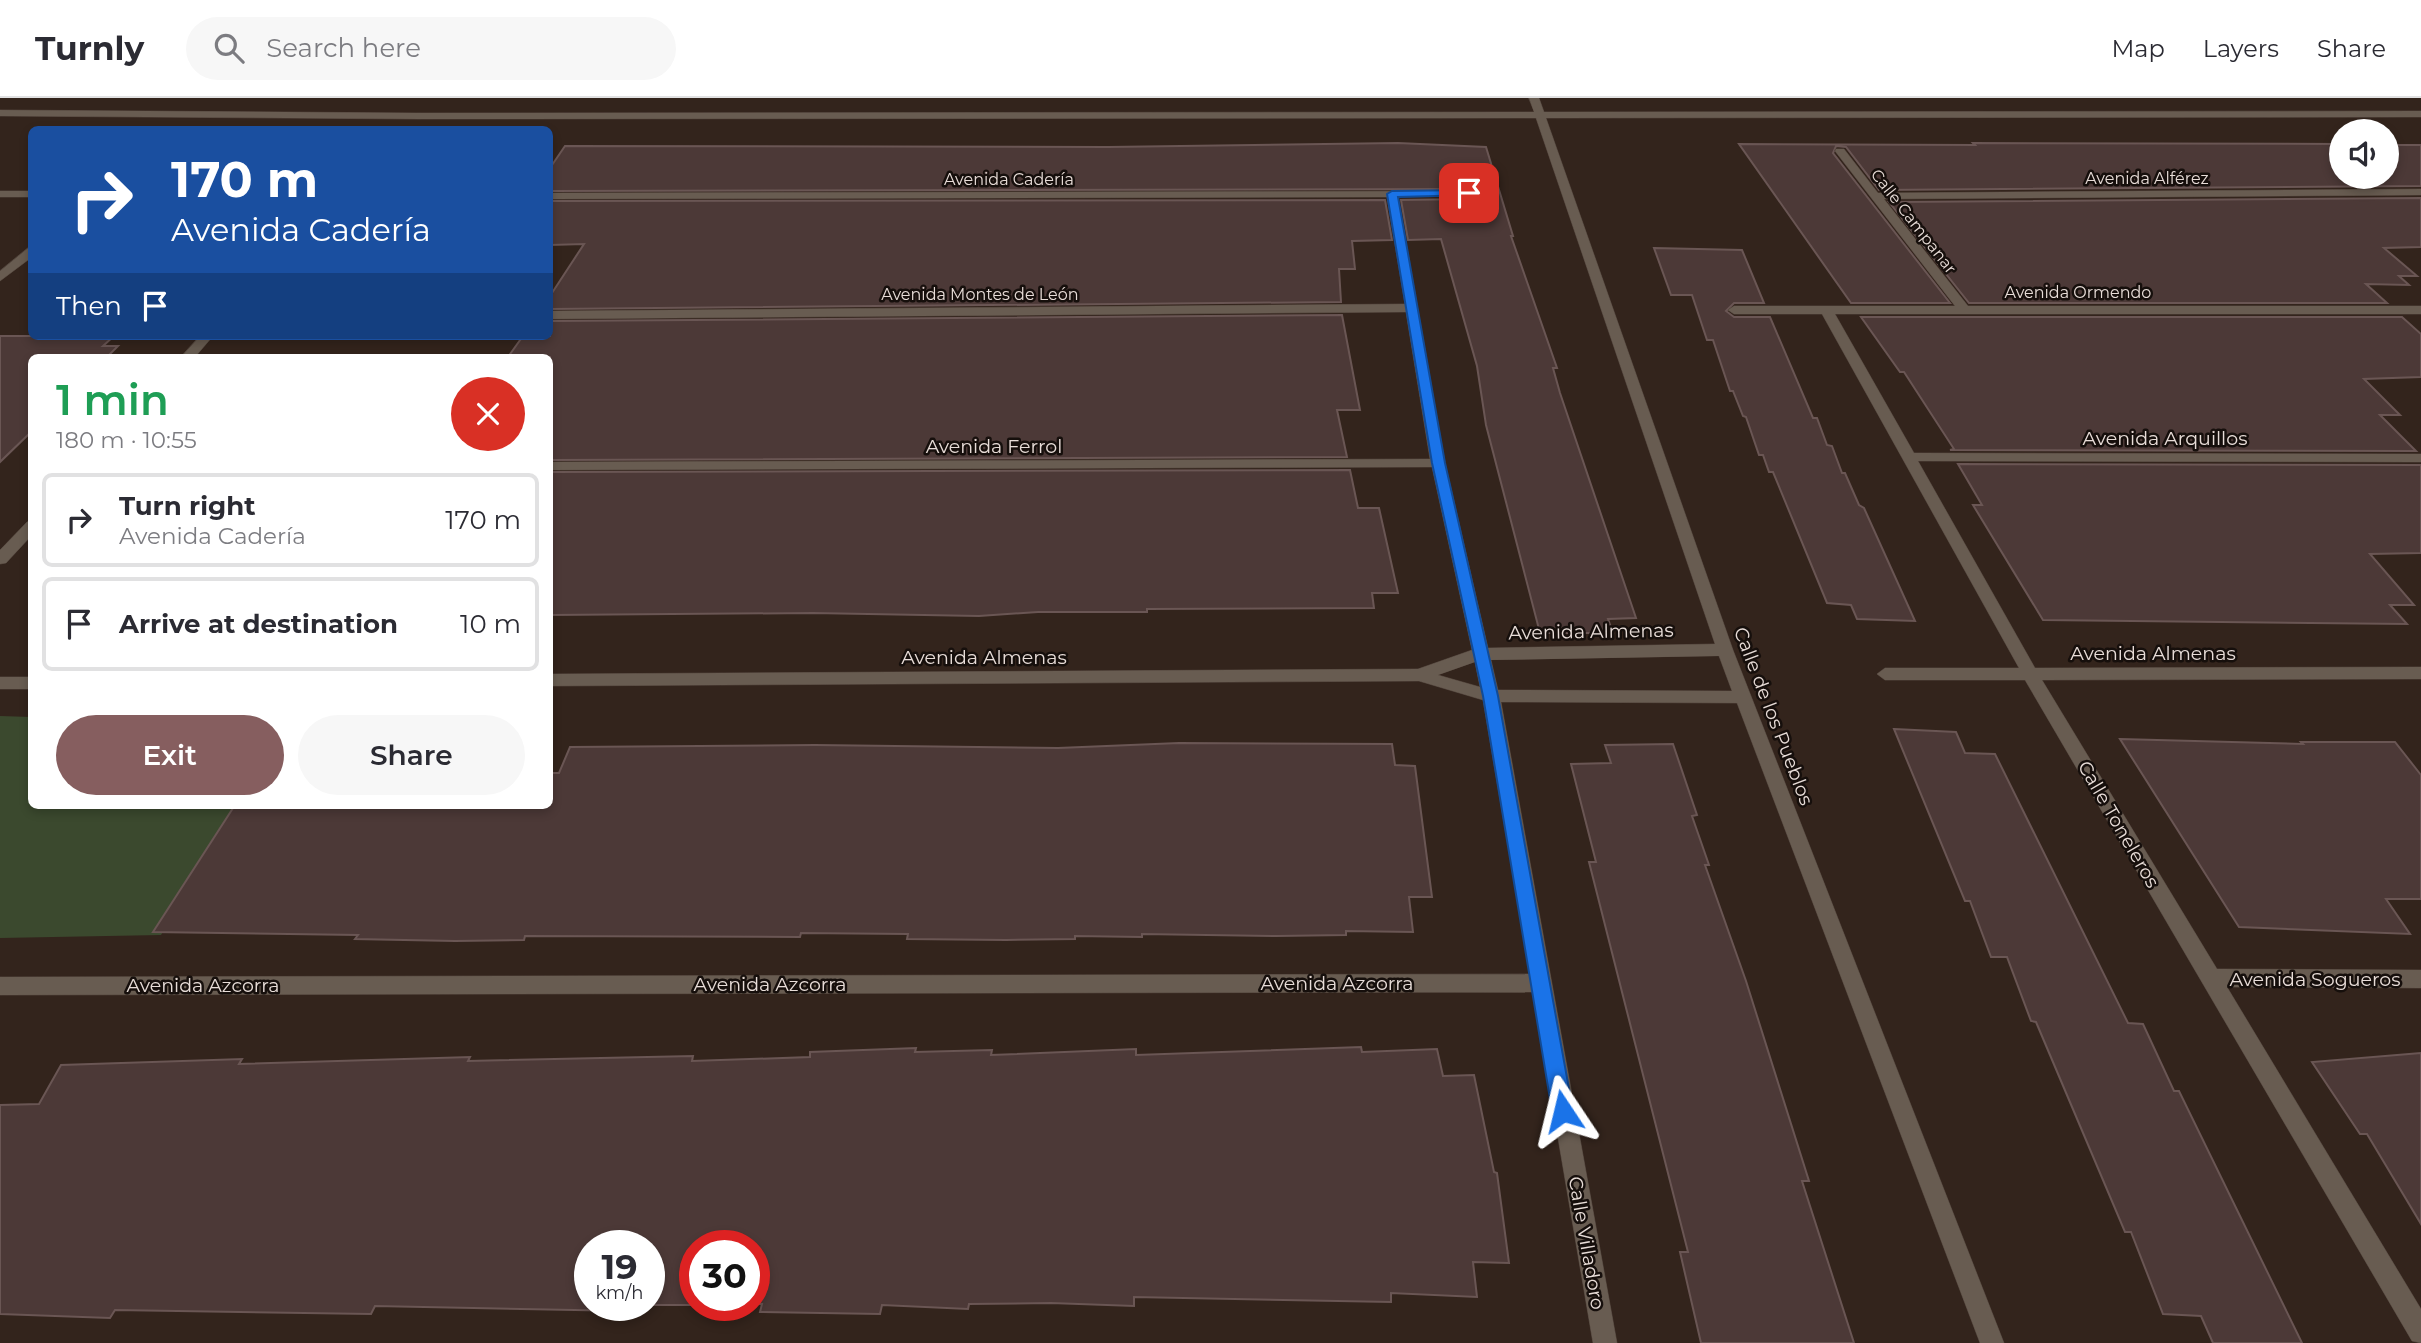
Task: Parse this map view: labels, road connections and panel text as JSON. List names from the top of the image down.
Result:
{
  "streets": {
    "street": [
      "Avenida Alférez",
      "Avenida Cadería",
      "Calle Campanar",
      "Avenida Ormendo",
      "Avenida Montes de León",
      "Avenida Arquillos",
      "Avenida Ferrol",
      "Avenida Almenas",
      "Calle de los Pueblos",
      "Calle Toneleros",
      "Avenida Sogueros",
      "Avenida Azcorra",
      "Calle Villadoro"
    ]
  },
  "crossings": [
    ["Avenida Alférez", "Calle Campanar"],
    ["Avenida Cadería", "Calle Villadoro"],
    ["Calle Campanar", "Avenida Ormendo"],
    ["Avenida Ormendo", "Calle Toneleros"],
    ["Avenida Montes de León", "Calle Villadoro"],
    ["Avenida Arquillos", "Calle Toneleros"],
    ["Avenida Ferrol", "Calle Villadoro"],
    ["Avenida Almenas", "Calle de los Pueblos"],
    ["Avenida Almenas", "Calle Toneleros"],
    ["Avenida Almenas", "Calle Villadoro"],
    ["Calle Toneleros", "Avenida Sogueros"],
    ["Avenida Azcorra", "Calle Villadoro"]
  ],
  "page": {
    "header": "Turnly",
    "search": "Search here",
    "nav": ["Map", "Layers", "Share"],
    "turn": ["170 m", "Avenida Cadería"],
    "then": "Then",
    "heading": ["1 min", "180 m · 10:55"],
    "list": [
      {
        "name": "Turn right",
        "note": "Avenida Cadería",
        "value": "170 m"
      },
      {
        "name": "Arrive at destination",
        "value": "10 m"
      }
    ],
    "buttons": ["Exit", "Share"],
    "speed": "19 km/h",
    "limit": "30"
  }
}
